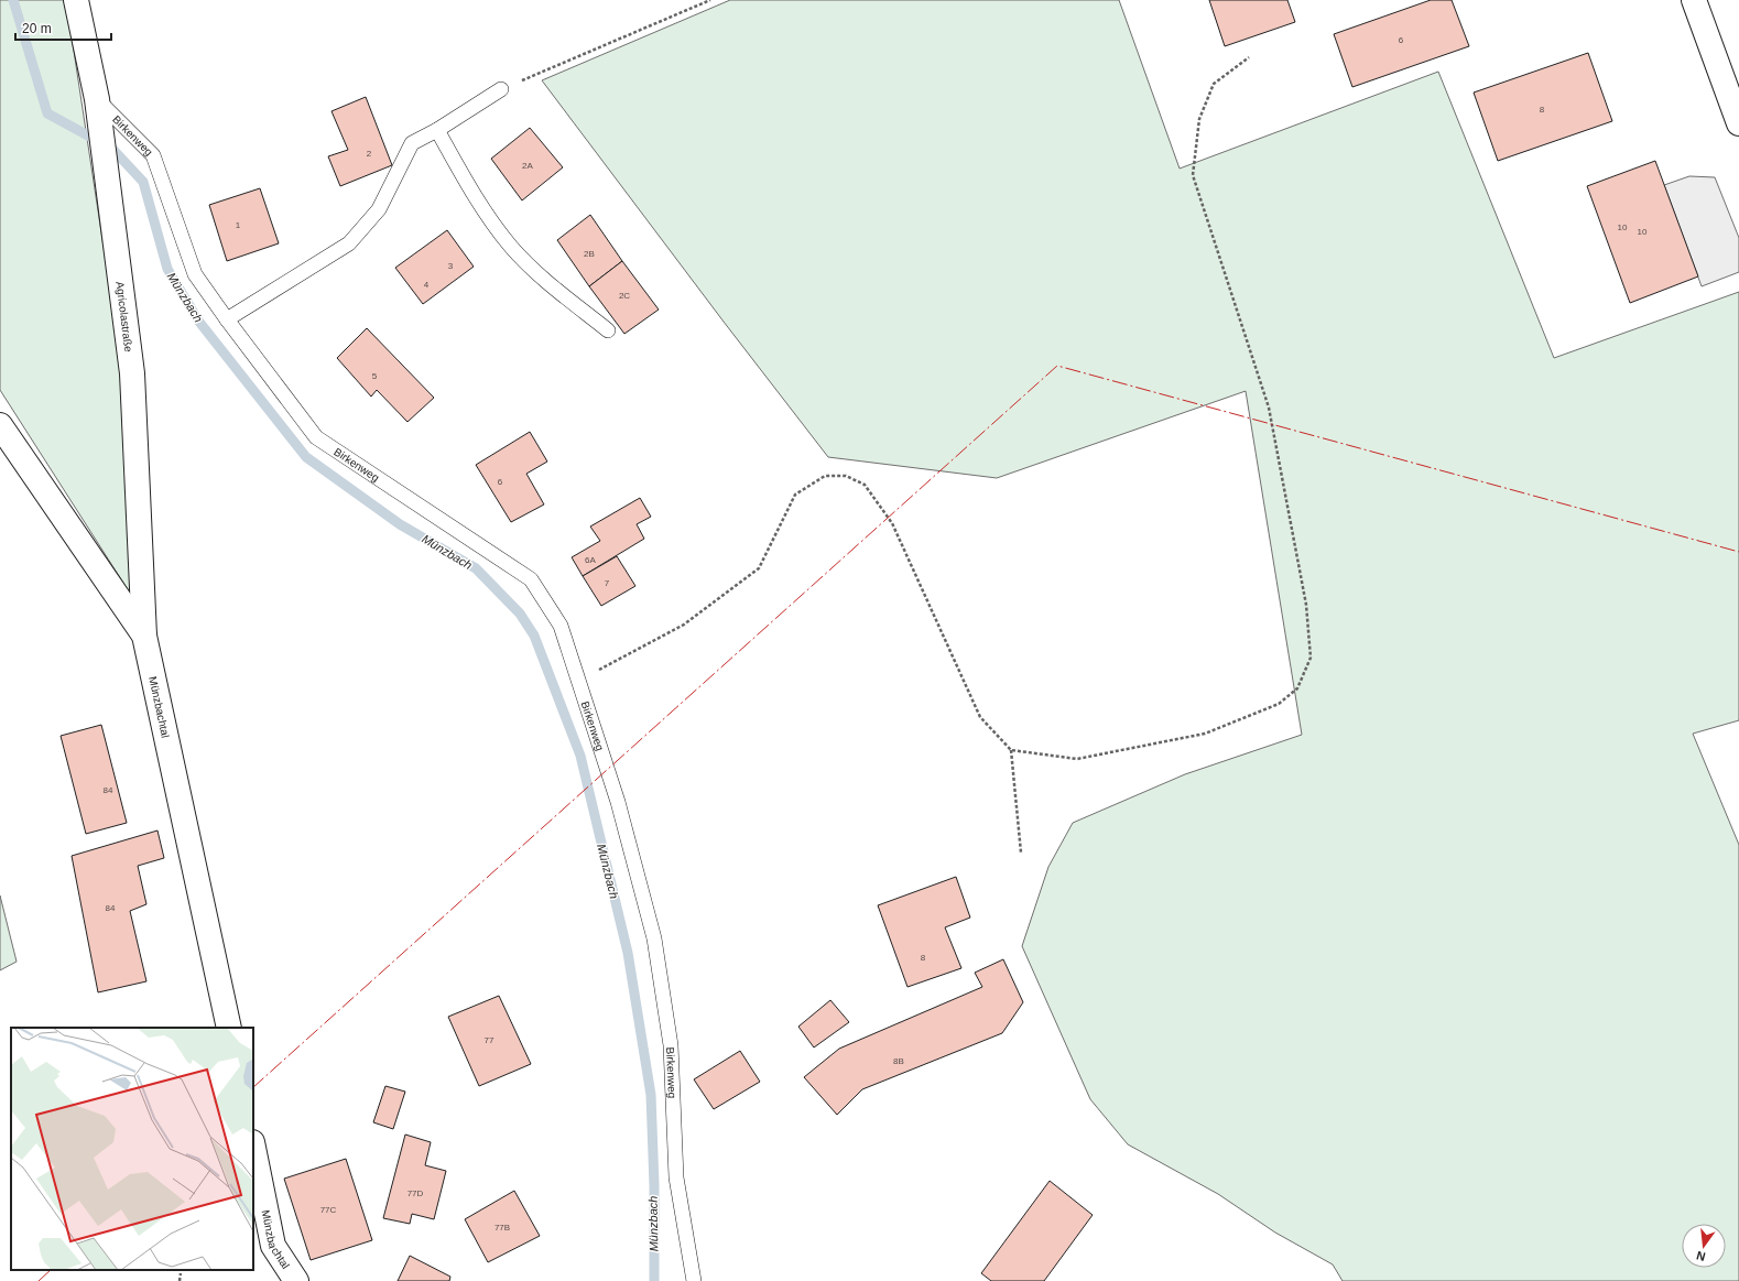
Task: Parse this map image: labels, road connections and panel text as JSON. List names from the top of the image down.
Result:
{
  "streets": {
    "street": ["Agricolastraße", "Münzbachtal"],
    "lane": ["Birkenweg"]
  },
  "crossings": [
    ["Birkenweg", "Agricolastraße"],
    ["Agricolastraße", "Münzbachtal"]
  ],
  "water": ["Münzbach"],
  "house_numbers": [
    "6",
    "8",
    "2",
    "2A",
    "1",
    "10",
    "10",
    "2B",
    "3",
    "4",
    "2C",
    "5",
    "6",
    "6A",
    "7",
    "84",
    "84",
    "8",
    "77",
    "8B",
    "77D",
    "77C",
    "77B"
  ],
  "scale_bar": "20 m",
  "north": "bottom"
}
